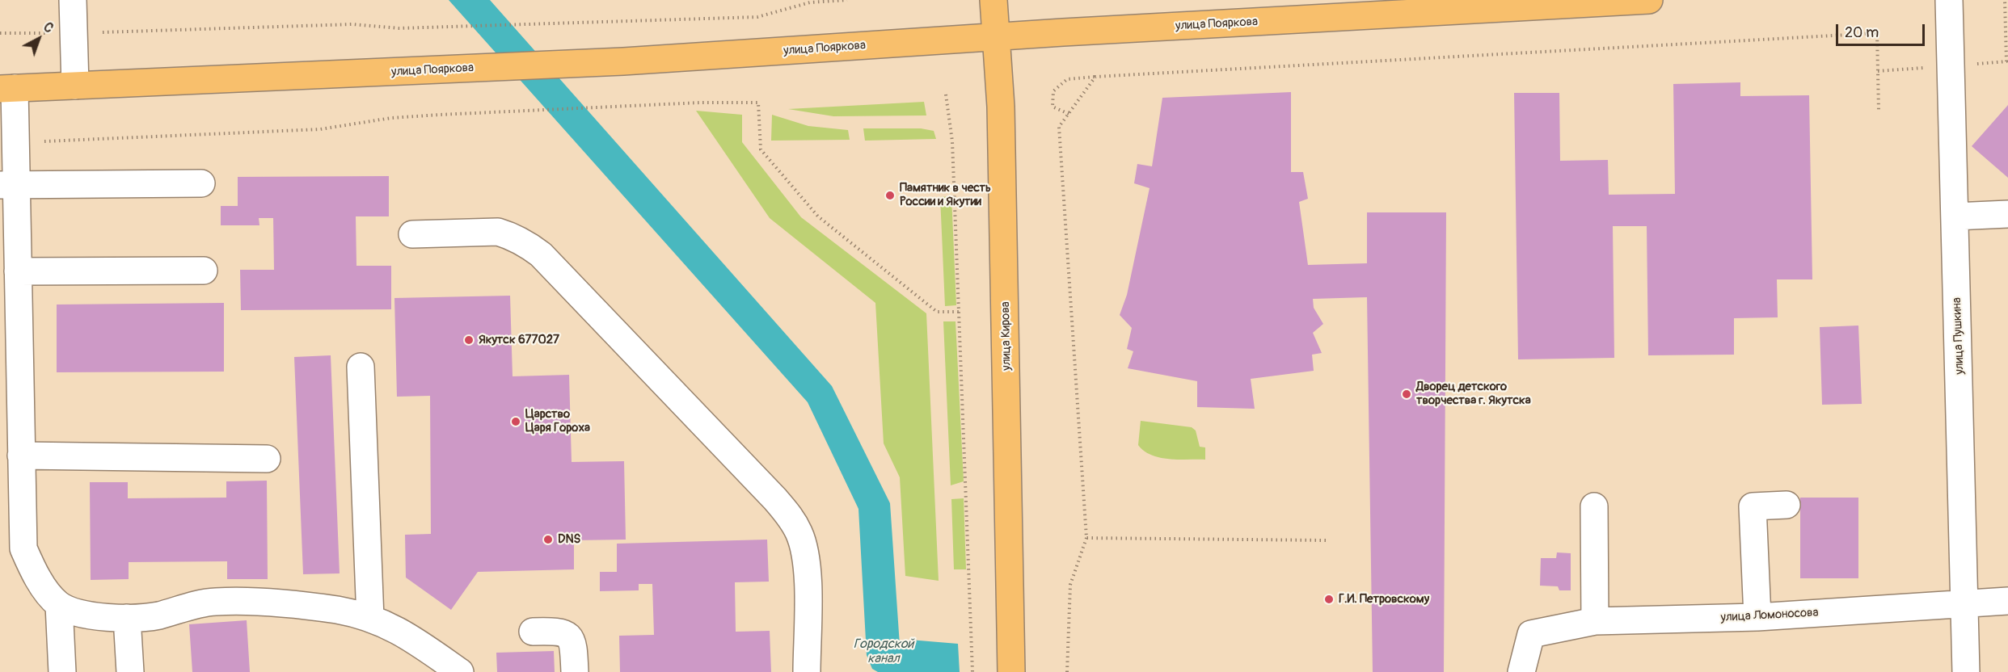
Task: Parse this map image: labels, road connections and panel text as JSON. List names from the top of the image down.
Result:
{
  "streets": {
    "main road": ["улица Пояркова", "улица Кирова"],
    "street": ["улица Пушкина", "улица Ломоносова"]
  },
  "crossings": [
    ["улица Пояркова", "улица Кирова"],
    ["улица Пушкина", "улица Ломоносова"]
  ],
  "water": ["Городской канал"],
  "places": [
    "Памятник в честь России и Якутии",
    "Якутск 677027",
    "Дворец детского творчества г. Якутска",
    "Царство Царя Гороха",
    "DNS",
    "Г.И. Петровскому"
  ],
  "scale_bar": "20 m",
  "north": "top right"
}
